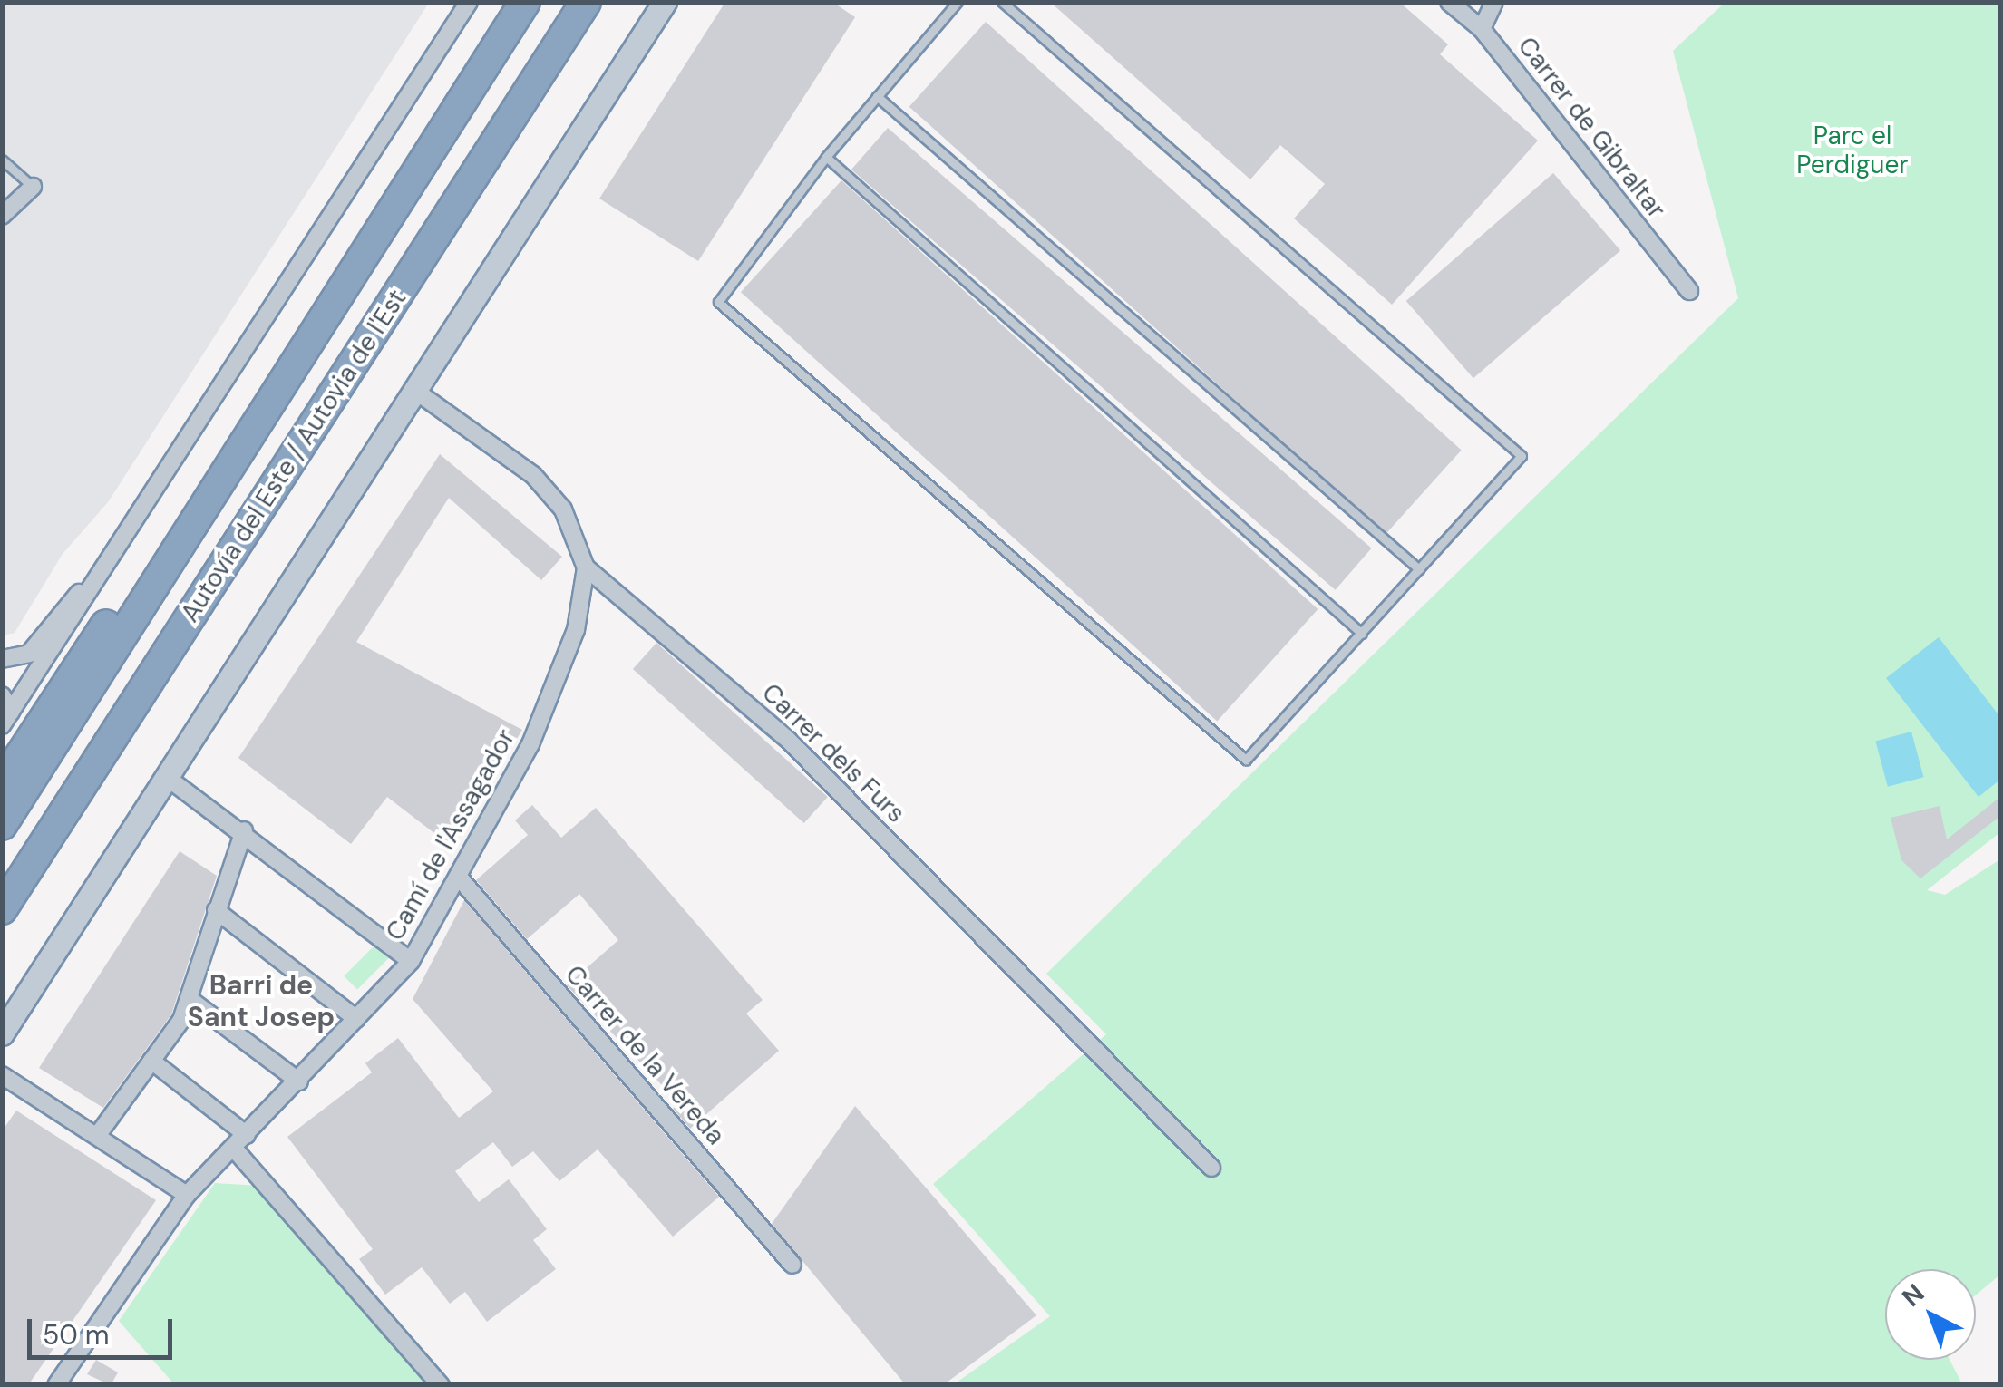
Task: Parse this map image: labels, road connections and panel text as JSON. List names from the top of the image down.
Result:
{
  "streets": {
    "highway": ["Autovía del Este / Autovia de l'Est"],
    "street": [
      "Carrer de Gibraltar",
      "Carrer dels Furs",
      "Camí de l'Assagador",
      "Carrer de la Vereda"
    ]
  },
  "crossings": [
    ["Carrer dels Furs", "Camí de l'Assagador"],
    ["Camí de l'Assagador", "Carrer de la Vereda"]
  ],
  "districts": ["Barri de Sant Josep"],
  "parks": ["Parc el Perdiguer"],
  "scale_bar": "50 m",
  "north": "top left"
}
